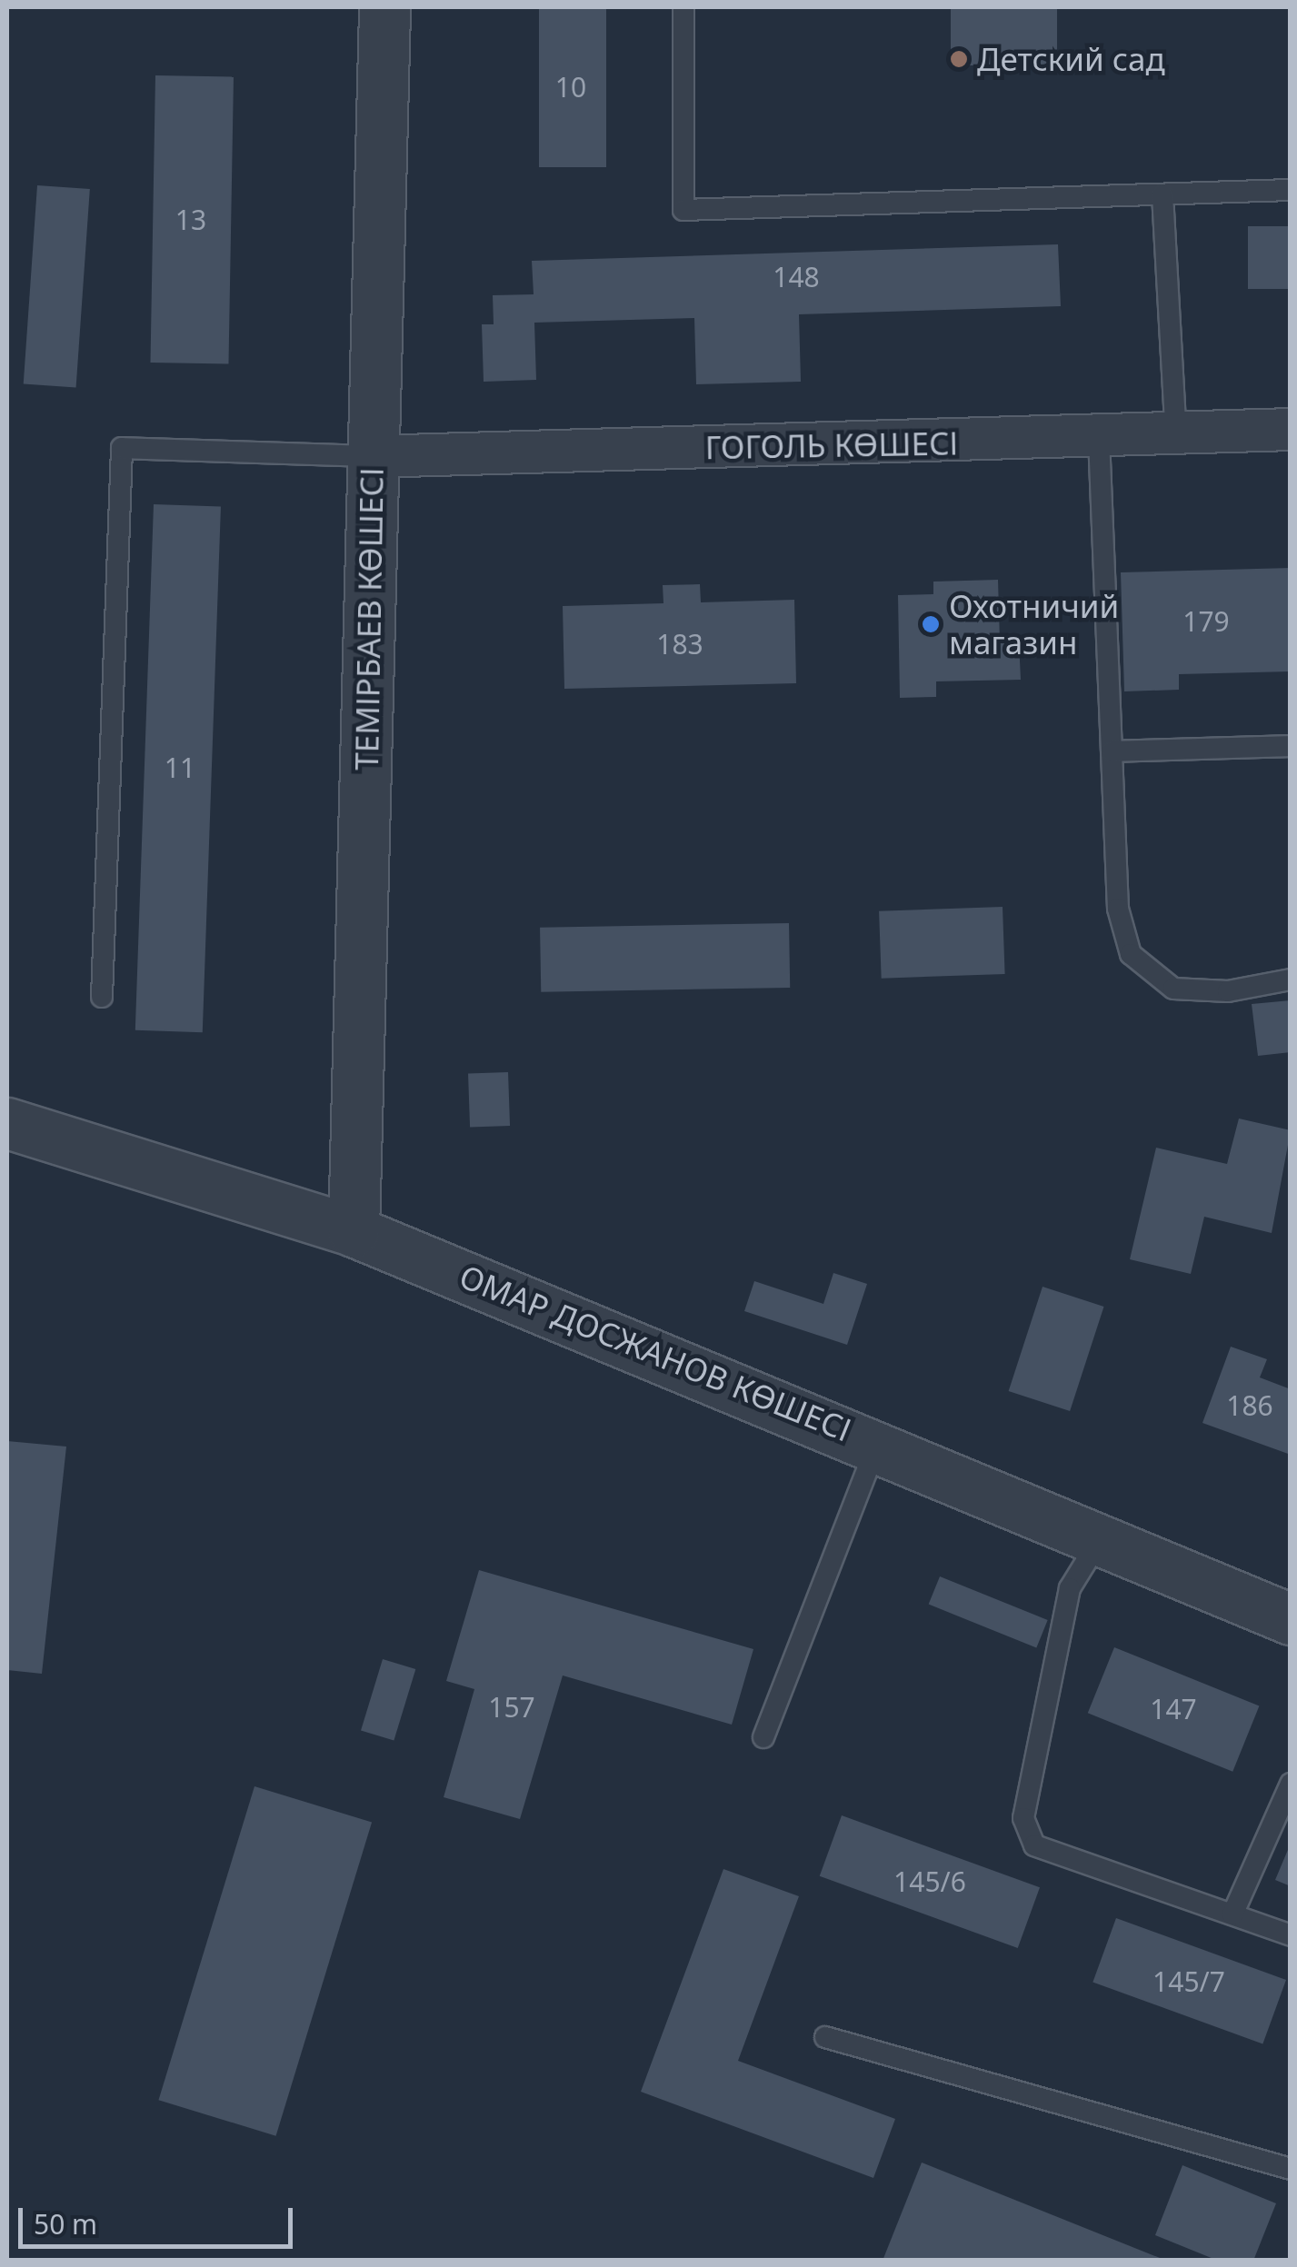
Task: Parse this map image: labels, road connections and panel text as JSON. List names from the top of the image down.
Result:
{
  "streets": {
    "street": ["ГОГОЛЬ КӨШЕСІ", "ТЕМІРБАЕВ КӨШЕСІ", "ОМАР ДОСЖАНОВ КӨШЕСІ"]
  },
  "crossings": [
    ["ГОГОЛЬ КӨШЕСІ", "ТЕМІРБАЕВ КӨШЕСІ"],
    ["ТЕМІРБАЕВ КӨШЕСІ", "ОМАР ДОСЖАНОВ КӨШЕСІ"]
  ],
  "places": ["Детский сад", "Охотничий магазин"],
  "house_numbers": [
    "10",
    "13",
    "148",
    "179",
    "183",
    "11",
    "186",
    "157",
    "147",
    "145/6",
    "145/7"
  ],
  "scale_bar": "50 m"
}
